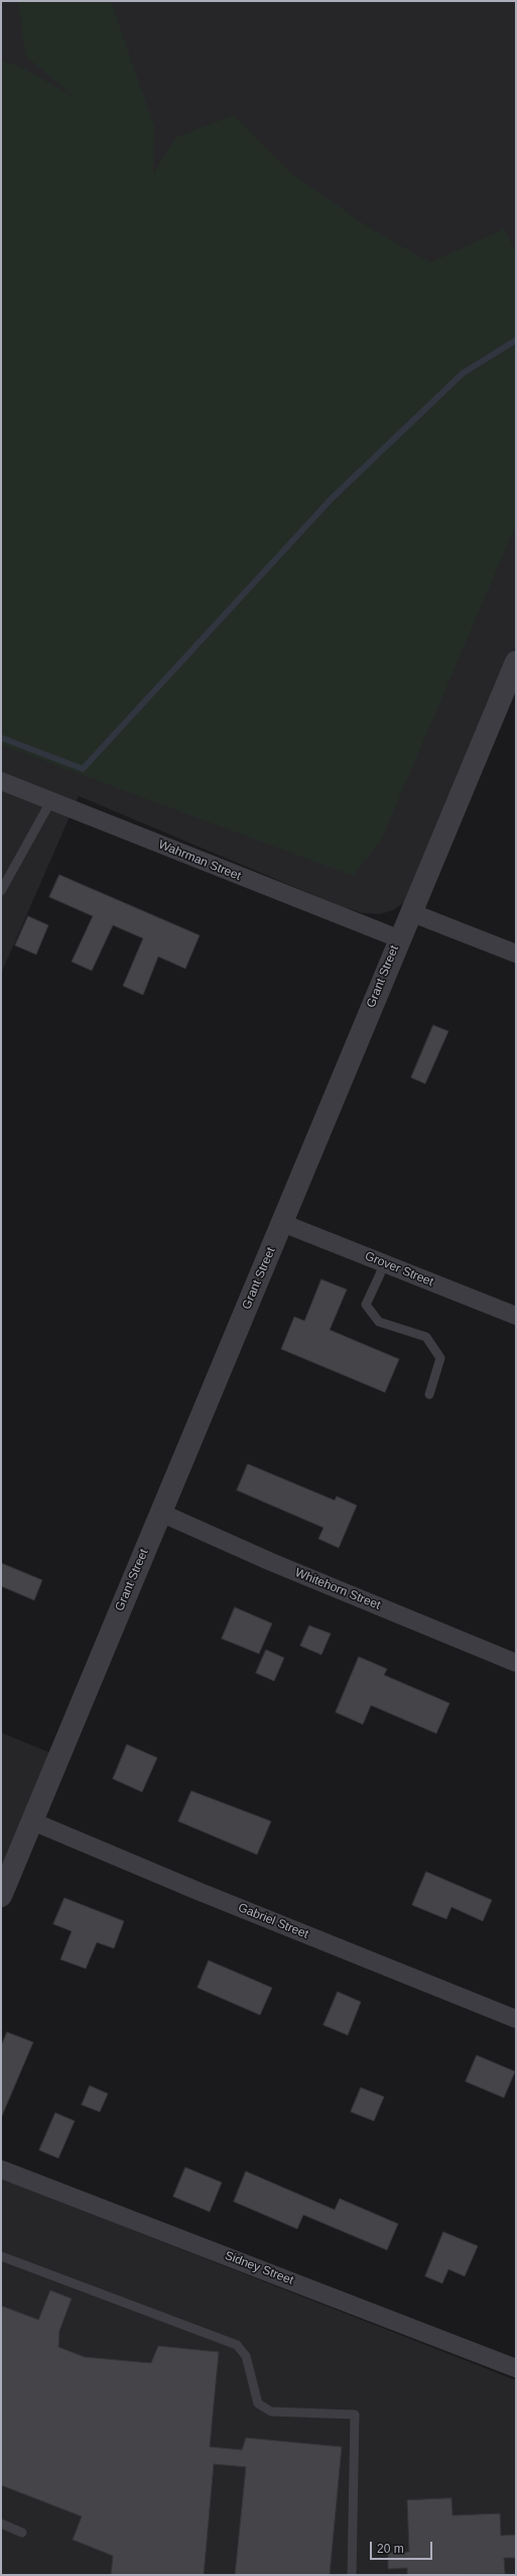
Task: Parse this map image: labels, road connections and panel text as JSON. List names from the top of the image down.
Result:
{
  "streets": {
    "street": [
      "Wahrman Street",
      "Grant Street",
      "Grover Street",
      "Whitehorn Street",
      "Gabriel Street",
      "Sidney Street"
    ]
  },
  "crossings": [
    ["Wahrman Street", "Grant Street"],
    ["Grant Street", "Grover Street"],
    ["Grant Street", "Whitehorn Street"],
    ["Grant Street", "Gabriel Street"]
  ],
  "scale_bar": "20 m"
}
